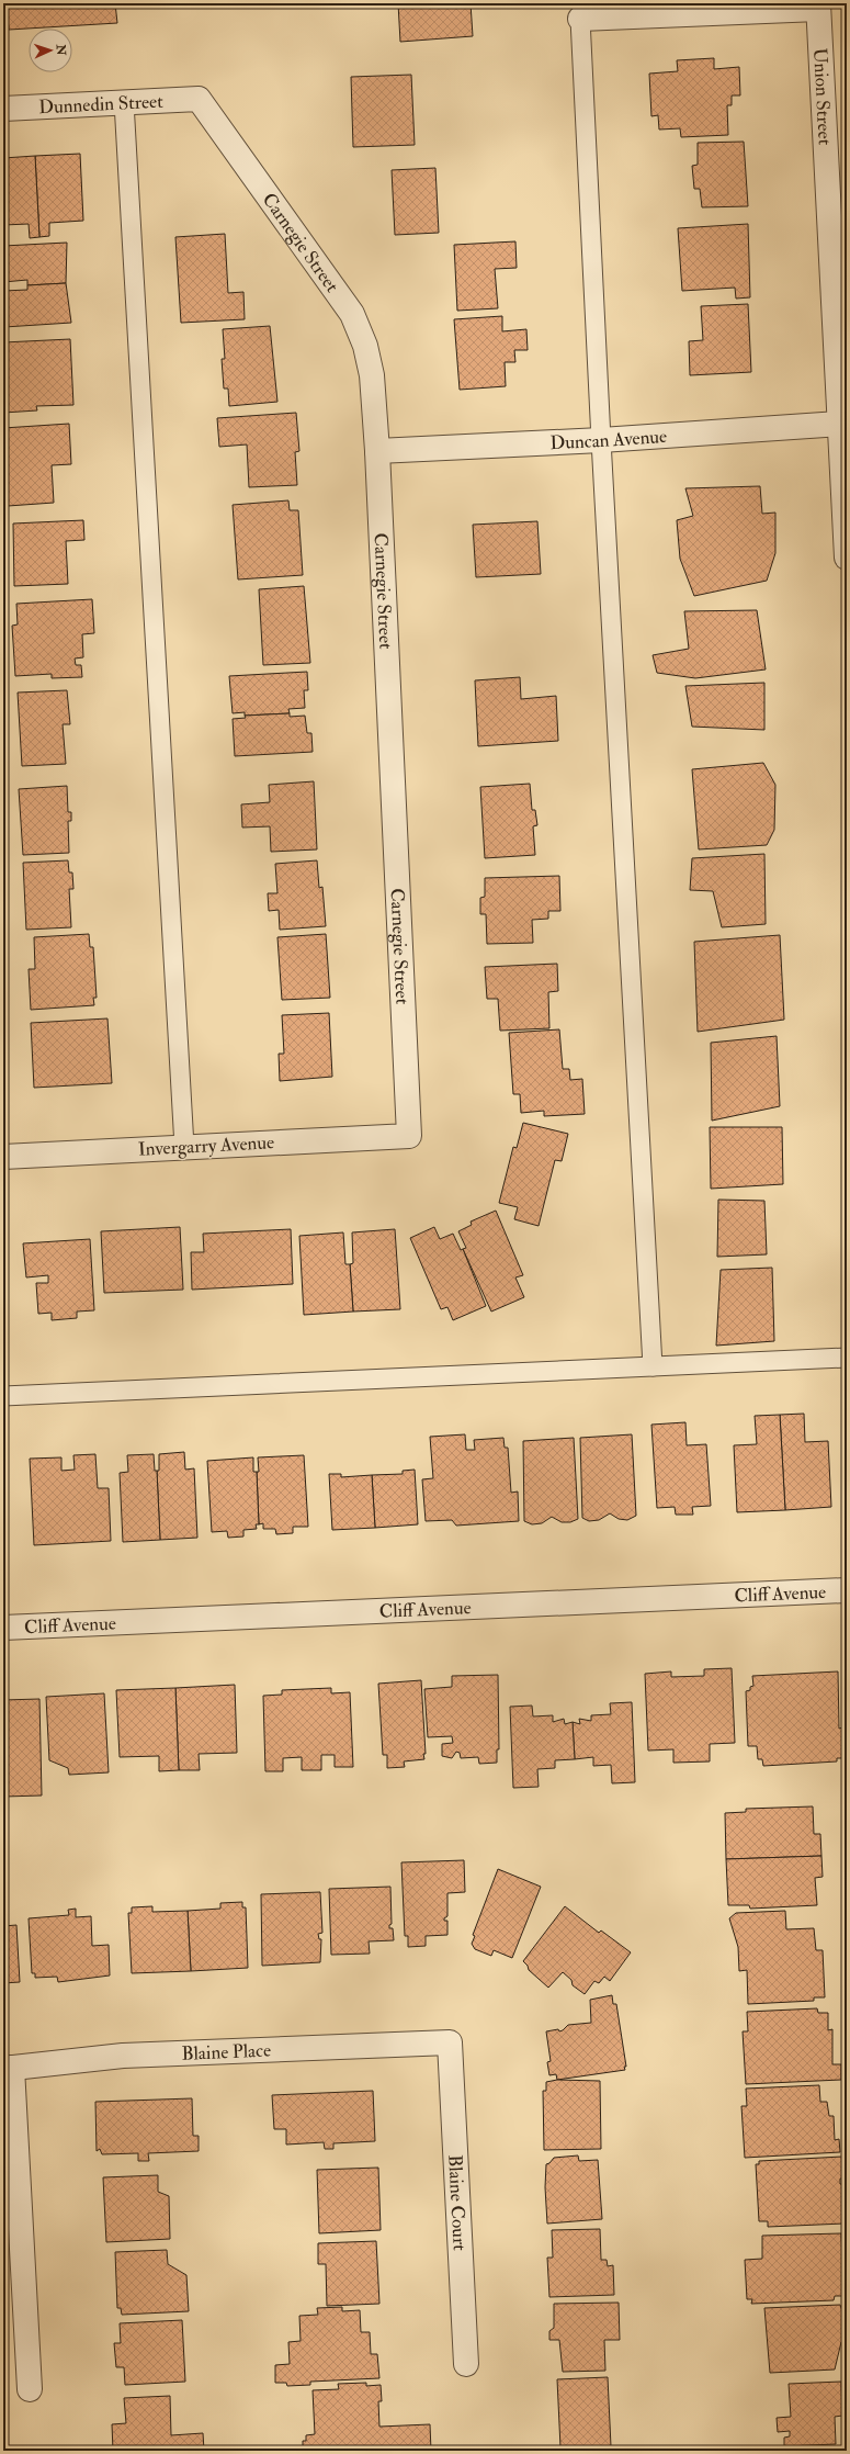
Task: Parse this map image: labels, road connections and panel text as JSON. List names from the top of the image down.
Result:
{
  "streets": {
    "street": [
      "Union Street",
      "Dunnedin Street",
      "Carnegie Street",
      "Duncan Avenue",
      "Invergarry Avenue",
      "Cliff Avenue",
      "Blaine Place",
      "Blaine Court"
    ]
  },
  "crossings": [
    ["Union Street", "Duncan Avenue"],
    ["Dunnedin Street", "Carnegie Street"],
    ["Carnegie Street", "Duncan Avenue"],
    ["Carnegie Street", "Invergarry Avenue"],
    ["Blaine Place", "Blaine Court"]
  ],
  "north": "right"
}
